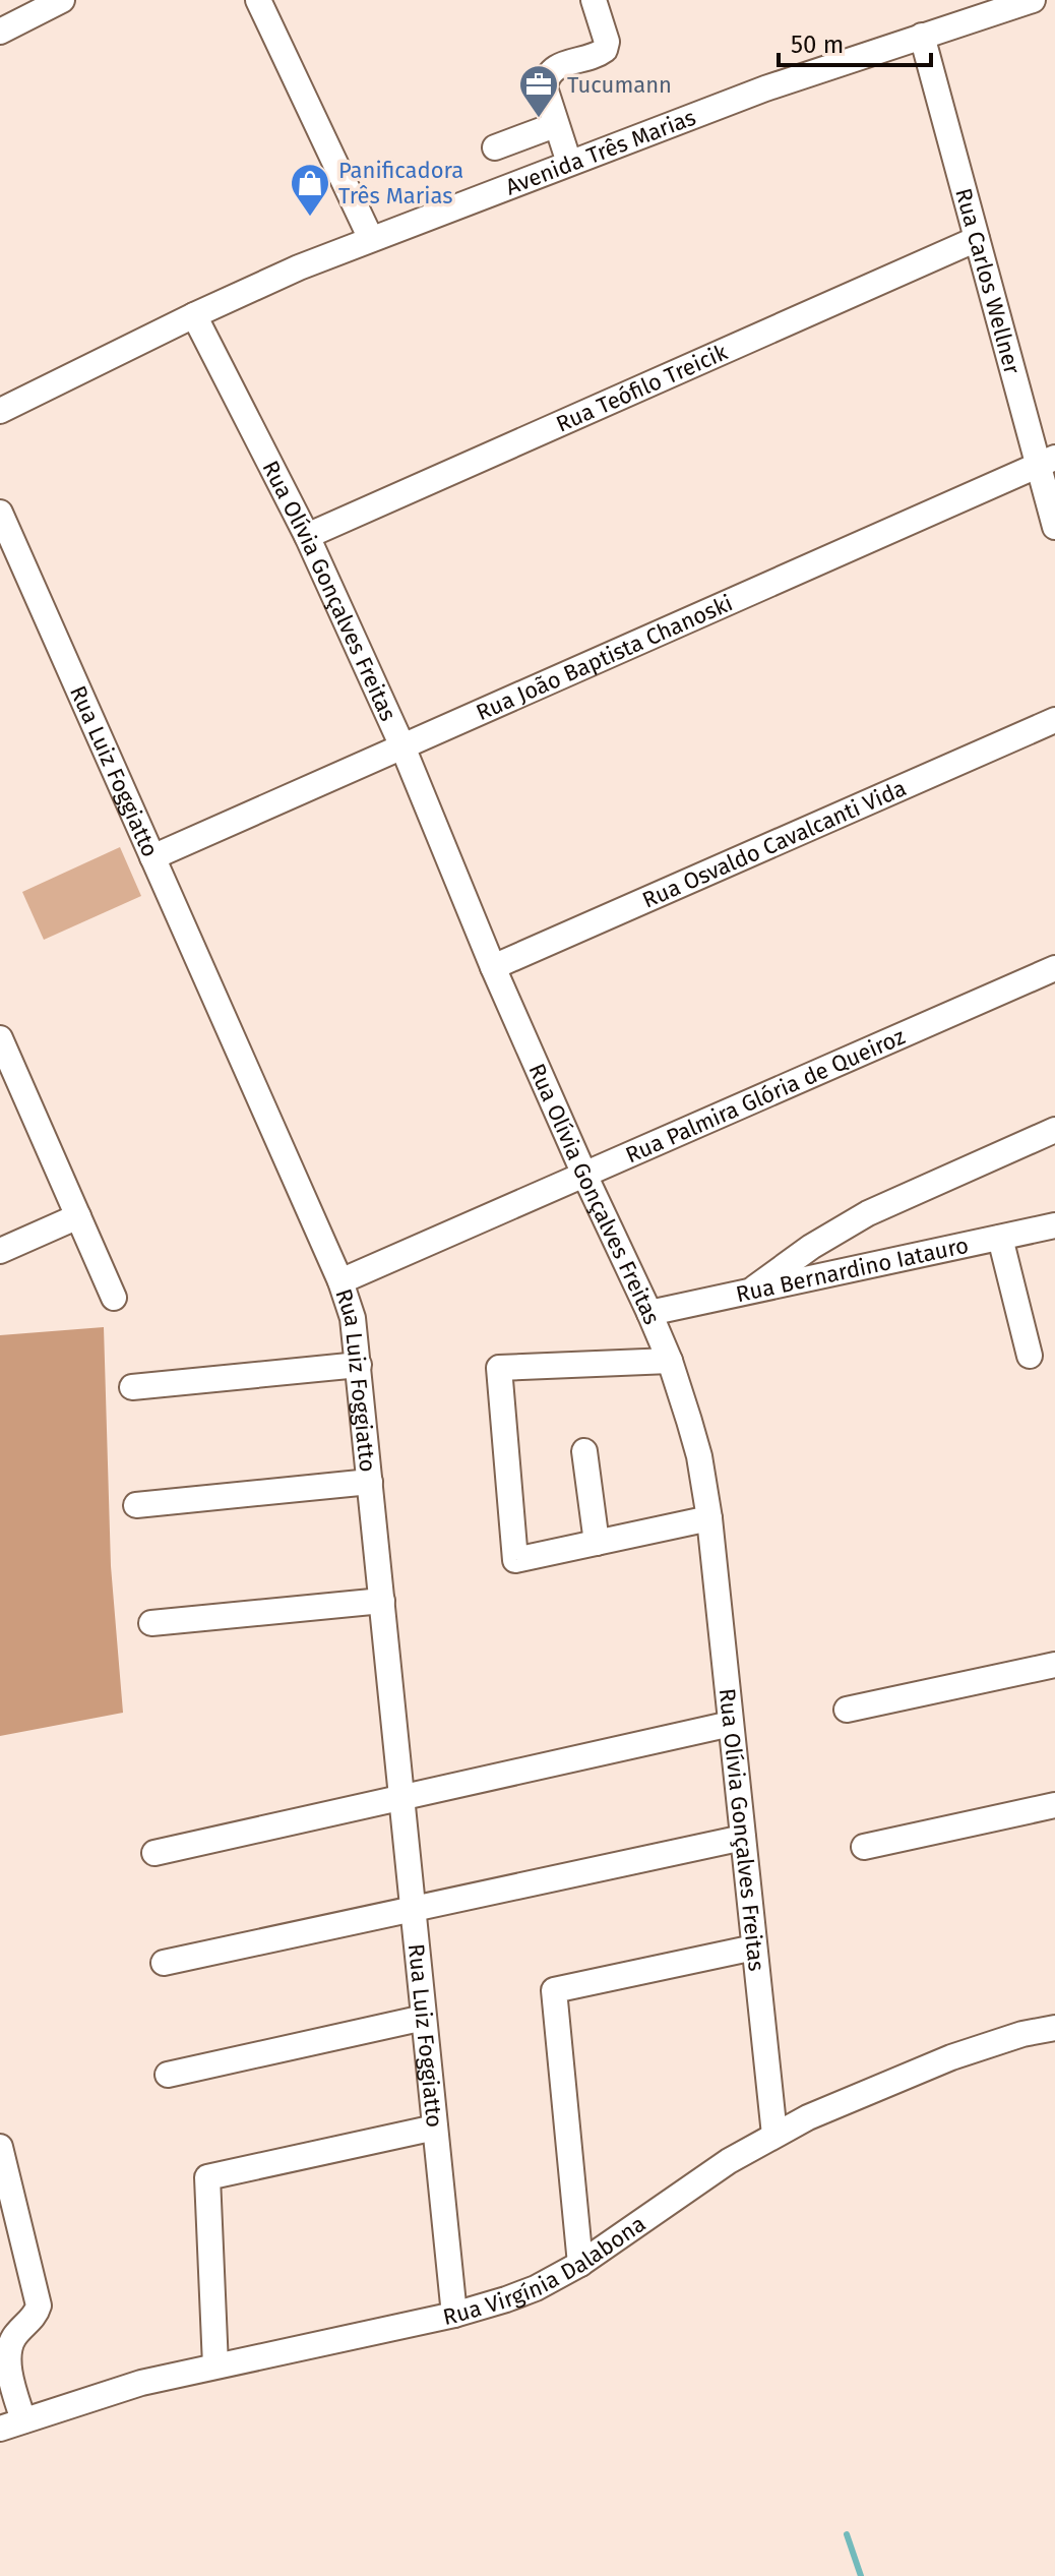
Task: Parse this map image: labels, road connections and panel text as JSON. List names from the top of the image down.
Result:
{
  "streets": {
    "street": [
      "Avenida Três Marias",
      "Rua Carlos Wellner",
      "Rua Teófilo Treicik",
      "Rua Olívia Gonçalves Freitas",
      "Rua João Baptista Chanoski",
      "Rua Luiz Foggiatto",
      "Rua Osvaldo Cavalcanti Vida",
      "Rua Palmira Glória de Queiroz",
      "Rua Bernardino Iatauro",
      "Rua Virgínia Dalabona"
    ]
  },
  "crossings": [
    ["Avenida Três Marias", "Rua Carlos Wellner"],
    ["Avenida Três Marias", "Rua Olívia Gonçalves Freitas"],
    ["Rua Carlos Wellner", "Rua Teófilo Treicik"],
    ["Rua Carlos Wellner", "Rua João Baptista Chanoski"],
    ["Rua Teófilo Treicik", "Rua Olívia Gonçalves Freitas"],
    ["Rua Olívia Gonçalves Freitas", "Rua João Baptista Chanoski"],
    ["Rua Olívia Gonçalves Freitas", "Rua Osvaldo Cavalcanti Vida"],
    ["Rua Olívia Gonçalves Freitas", "Rua Palmira Glória de Queiroz"],
    ["Rua Olívia Gonçalves Freitas", "Rua Bernardino Iatauro"],
    ["Rua Olívia Gonçalves Freitas", "Rua Virgínia Dalabona"],
    ["Rua João Baptista Chanoski", "Rua Luiz Foggiatto"],
    ["Rua Luiz Foggiatto", "Rua Palmira Glória de Queiroz"],
    ["Rua Luiz Foggiatto", "Rua Virgínia Dalabona"]
  ],
  "places": {
    "office": ["Tucumann"],
    "shop": ["Panificadora Três Marias"]
  },
  "scale_bar": "50 m"
}
